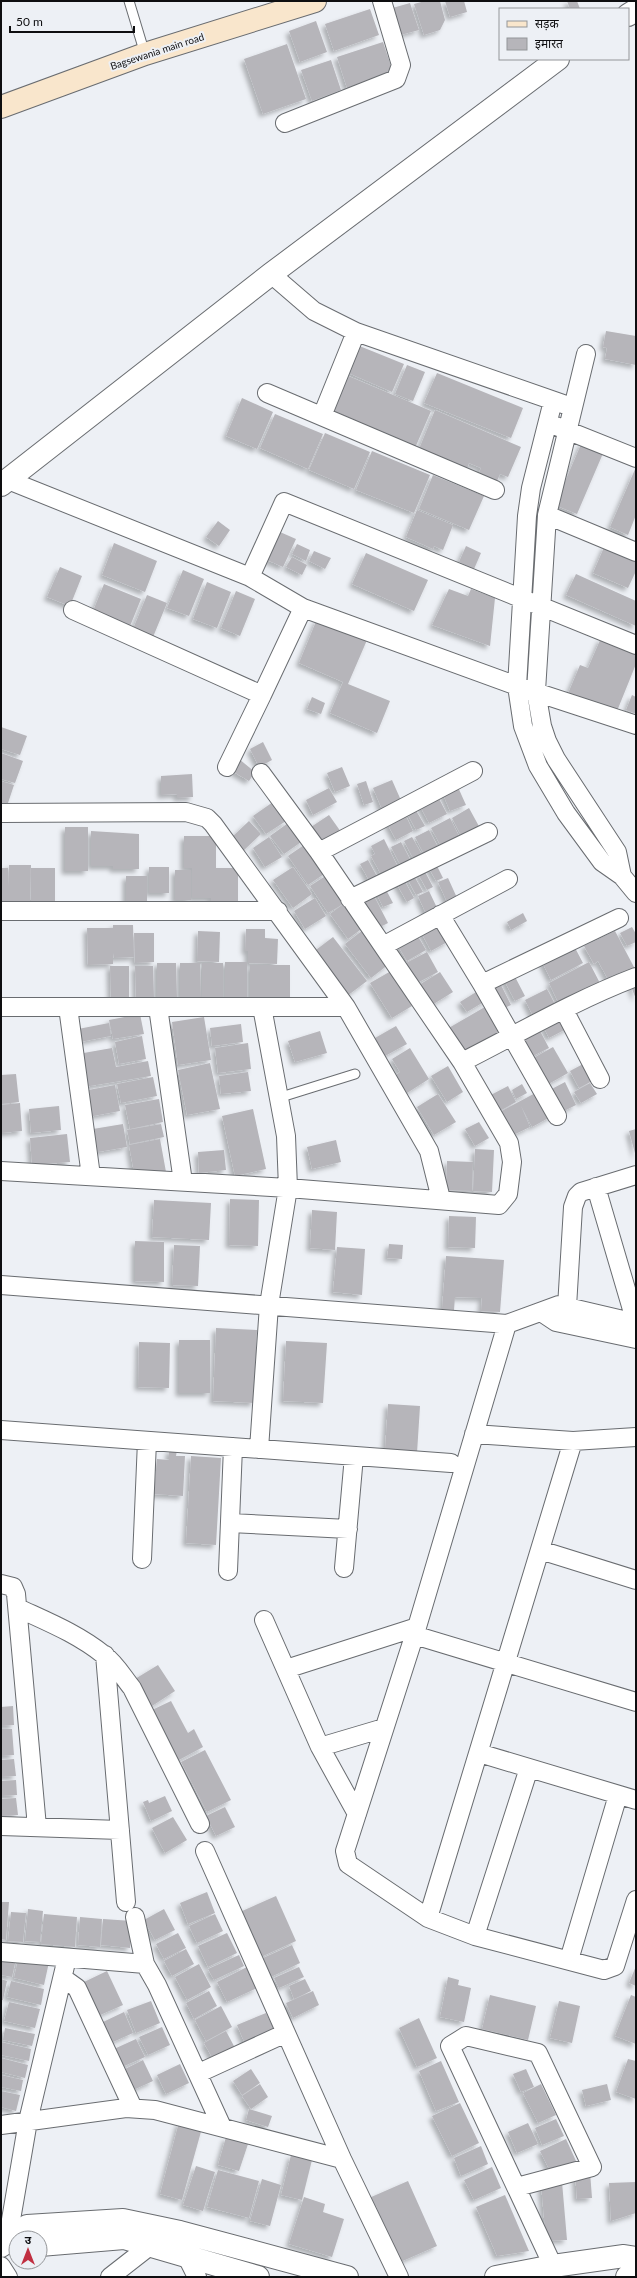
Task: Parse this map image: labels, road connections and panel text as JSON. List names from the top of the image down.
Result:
{
  "streets": {
    "main road": ["Bagsewania main road"]
  },
  "legend": ["सड़क", "इमारत"],
  "scale_bar": "50 m",
  "north": "top"
}
